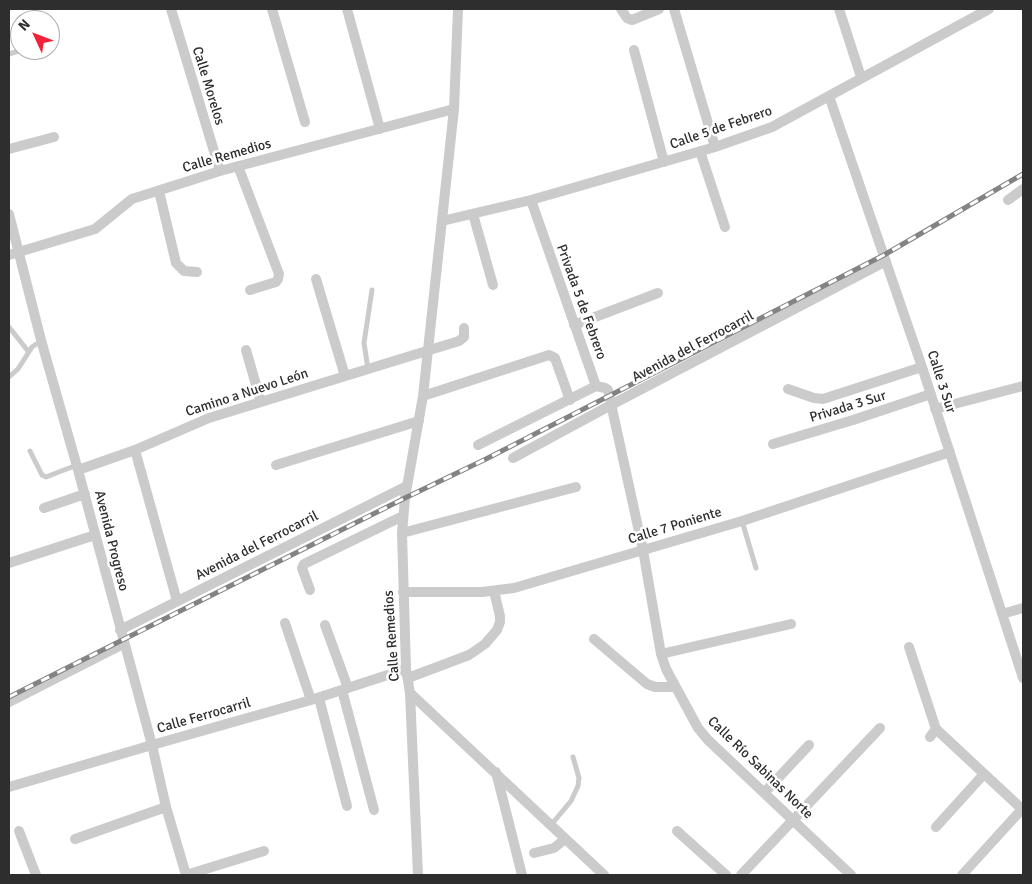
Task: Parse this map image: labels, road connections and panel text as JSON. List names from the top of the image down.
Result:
{
  "streets": {
    "street": [
      "Calle Morelos",
      "Calle 5 de Febrero",
      "Calle Remedios",
      "Privada 5 de Febrero",
      "Avenida del Ferrocarril",
      "Calle 3 Sur",
      "Camino a Nuevo León",
      "Privada 3 Sur",
      "Calle 7 Poniente",
      "Avenida Progreso",
      "Calle Ferrocarril",
      "Calle Río Sabinas Norte"
    ]
  },
  "crossings": [
    ["Calle Morelos", "Calle Remedios"],
    ["Calle 5 de Febrero", "Calle Remedios"],
    ["Calle 5 de Febrero", "Privada 5 de Febrero"],
    ["Calle 5 de Febrero", "Calle 3 Sur"],
    ["Calle Remedios", "Avenida del Ferrocarril"],
    ["Calle Remedios", "Camino a Nuevo León"],
    ["Calle Remedios", "Calle 7 Poniente"],
    ["Calle Remedios", "Avenida Progreso"],
    ["Calle Remedios", "Calle Ferrocarril"],
    ["Privada 5 de Febrero", "Avenida del Ferrocarril"],
    ["Privada 5 de Febrero", "Calle Río Sabinas Norte"],
    ["Avenida del Ferrocarril", "Calle 3 Sur"],
    ["Avenida del Ferrocarril", "Avenida Progreso"],
    ["Avenida del Ferrocarril", "Calle Río Sabinas Norte"],
    ["Calle 3 Sur", "Privada 3 Sur"],
    ["Calle 3 Sur", "Calle 7 Poniente"],
    ["Camino a Nuevo León", "Avenida Progreso"],
    ["Calle 7 Poniente", "Calle Ferrocarril"],
    ["Calle 7 Poniente", "Calle Río Sabinas Norte"],
    ["Avenida Progreso", "Calle Ferrocarril"]
  ],
  "north": "top left"
}
